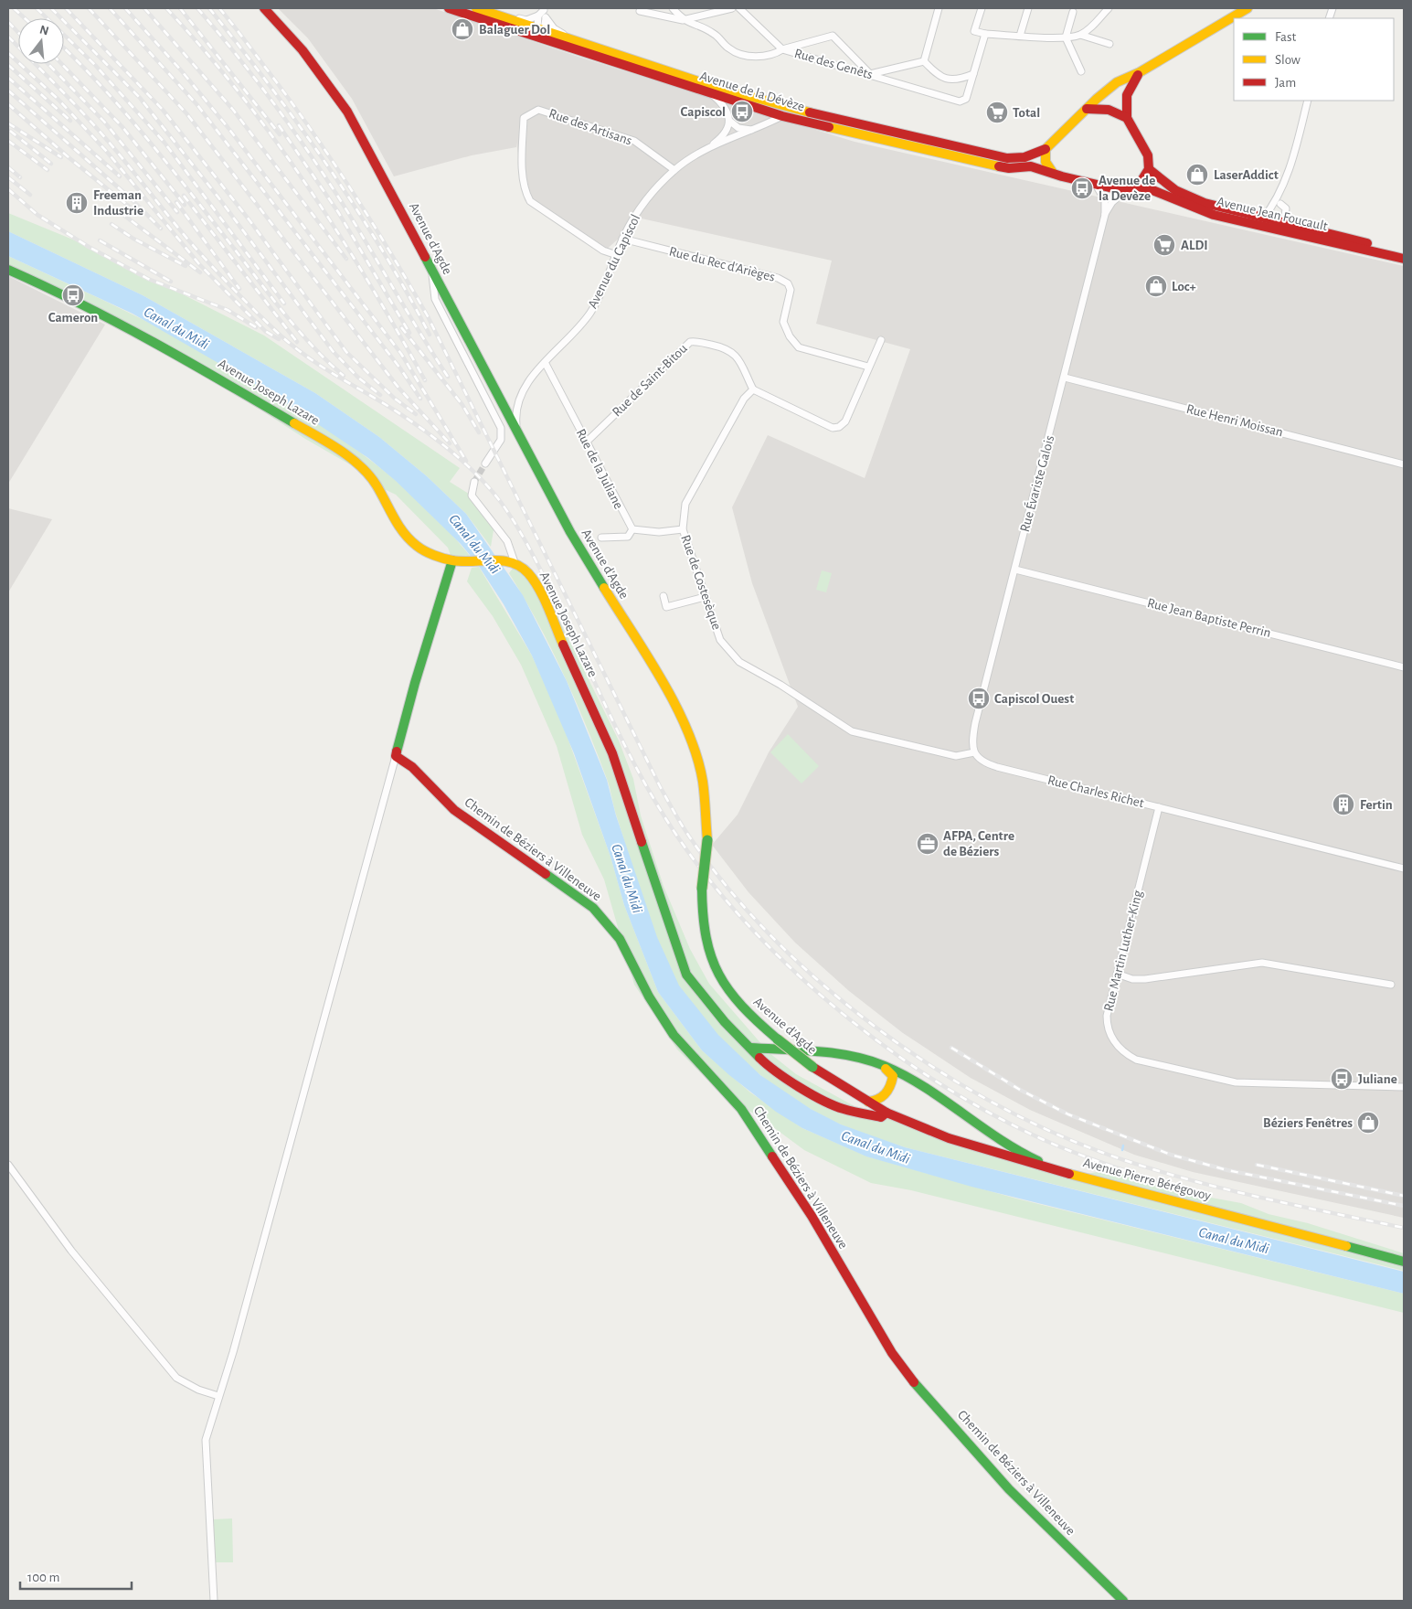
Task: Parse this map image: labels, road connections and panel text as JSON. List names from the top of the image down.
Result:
{
  "streets": {
    "main road": [
      "Avenue de la Dévèze",
      "Avenue Jean Foucault",
      "Avenue d'Agde",
      "Avenue Joseph Lazare",
      "Chemin de Béziers à Villeneuve",
      "Avenue Pierre Bérégovoy"
    ],
    "street": [
      "Rue des Genêts",
      "Rue des Artisans",
      "Avenue du Capiscol",
      "Rue du Rec d'Arièges",
      "Rue de Saint-Bitou",
      "Rue Henri Moissan",
      "Rue de la Juliane",
      "Rue Évariste Galois",
      "Rue de Costesèque",
      "Rue Jean Baptiste Perrin",
      "Rue Charles Richet",
      "Rue Martin Luther-King"
    ]
  },
  "crossings": [
    ["Avenue de la Dévèze", "Avenue Jean Foucault"],
    ["Avenue de la Dévèze", "Avenue du Capiscol"],
    ["Avenue de la Dévèze", "Rue Évariste Galois"],
    ["Rue des Artisans", "Avenue du Capiscol"],
    ["Avenue Jean Foucault", "Rue Évariste Galois"],
    ["Avenue d'Agde", "Avenue du Capiscol"],
    ["Avenue d'Agde", "Avenue Joseph Lazare"],
    ["Avenue d'Agde", "Avenue Pierre Bérégovoy"],
    ["Avenue du Capiscol", "Rue du Rec d'Arièges"],
    ["Avenue du Capiscol", "Rue de la Juliane"],
    ["Rue de Saint-Bitou", "Rue de la Juliane"],
    ["Rue de Saint-Bitou", "Rue de Costesèque"],
    ["Avenue Joseph Lazare", "Avenue Pierre Bérégovoy"],
    ["Rue Henri Moissan", "Rue Évariste Galois"],
    ["Rue Évariste Galois", "Rue de Costesèque"],
    ["Rue Évariste Galois", "Rue Jean Baptiste Perrin"],
    ["Rue Évariste Galois", "Rue Charles Richet"],
    ["Rue de Costesèque", "Rue Charles Richet"],
    ["Rue Charles Richet", "Rue Martin Luther-King"]
  ],
  "water": ["Canal du Midi"],
  "places": {
    "shop": [
      "Balaguer Dol",
      "LaserAddict",
      "Loc+",
      "Béziers Fenêtres"
    ],
    "bus stop": [
      "Capiscol",
      "Avenue de la Devèze",
      "Cameron",
      "Capiscol Ouest",
      "Juliane"
    ],
    "supermarket": ["Total", "ALDI"],
    "building": ["Freeman Industrie", "Fertin"],
    "office": ["AFPA, Centre de Béziers"]
  },
  "legend": ["Fast", "Slow", "Jam"],
  "scale_bar": "100 m",
  "north": "top"
}
